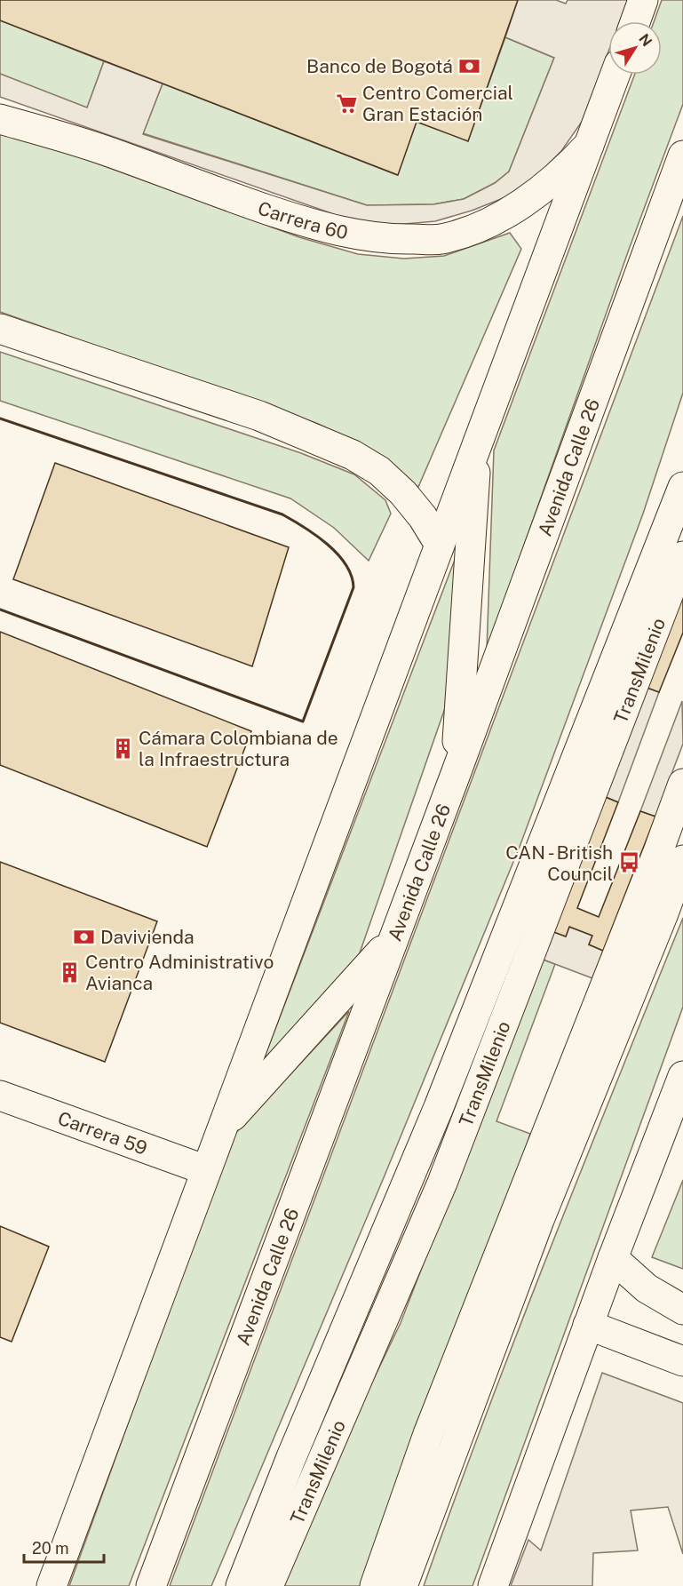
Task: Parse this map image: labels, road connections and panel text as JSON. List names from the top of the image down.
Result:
{
  "streets": {
    "main road": [
      "Carrera 60",
      "Avenida Calle 26",
      "TransMilenio",
      "Carrera 59"
    ]
  },
  "places": {
    "bank": ["Banco de Bogotá", "Davivienda"],
    "supermarket": ["Centro Comercial Gran Estación"],
    "building": ["Cámara Colombiana de la Infraestructura", "Centro Administrativo Avianca"],
    "bus stop": ["CAN - British Council"]
  },
  "scale_bar": "20 m",
  "north": "top right"
}
